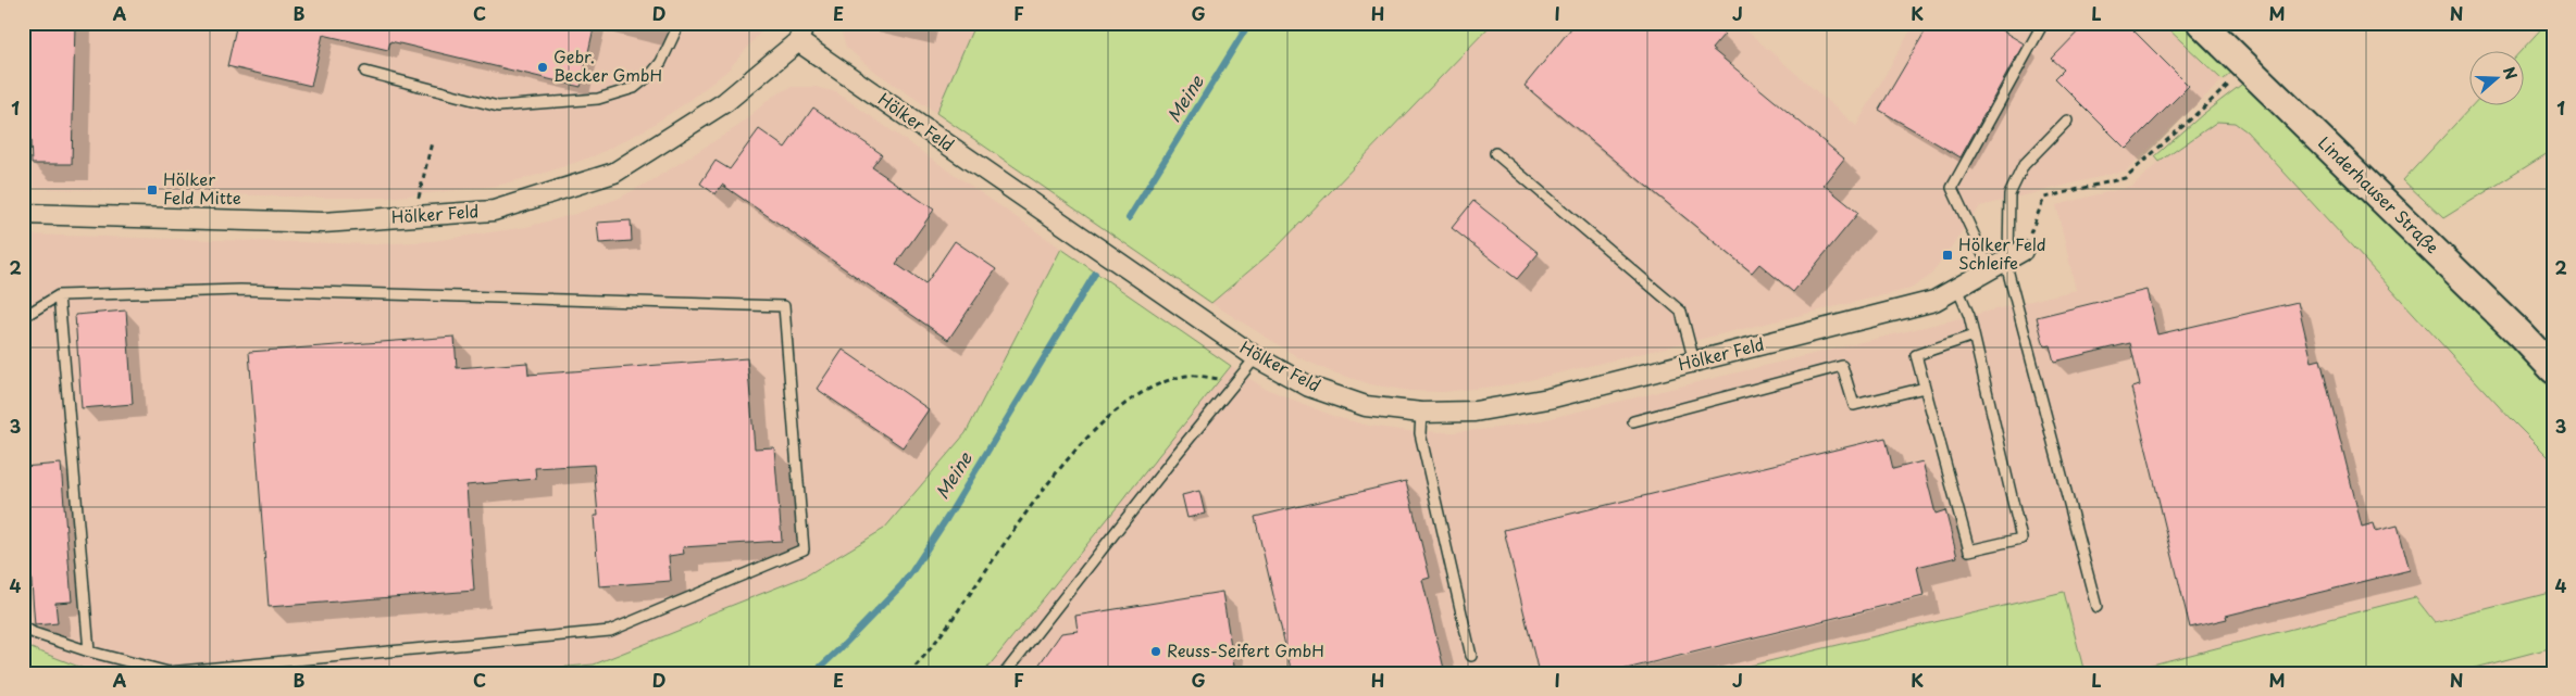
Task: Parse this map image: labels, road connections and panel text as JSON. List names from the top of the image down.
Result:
{
  "streets": {
    "main road": ["Linderhauser Straße"],
    "street": ["Hölker Feld"]
  },
  "water": ["Meine"],
  "places": {
    "other": ["Gebr. Becker GmbH", "Reuss-Seifert GmbH"],
    "transit": ["Hölker Feld Mitte", "Hölker Feld Schleife"]
  },
  "north": "right",
  "grid": {
    "columns": [
      "A",
      "B",
      "C",
      "D",
      "E",
      "F",
      "G",
      "H",
      "I",
      "J",
      "K",
      "L",
      "M",
      "N"
    ],
    "rows": [
      "1",
      "2",
      "3",
      "4"
    ]
  }
}
